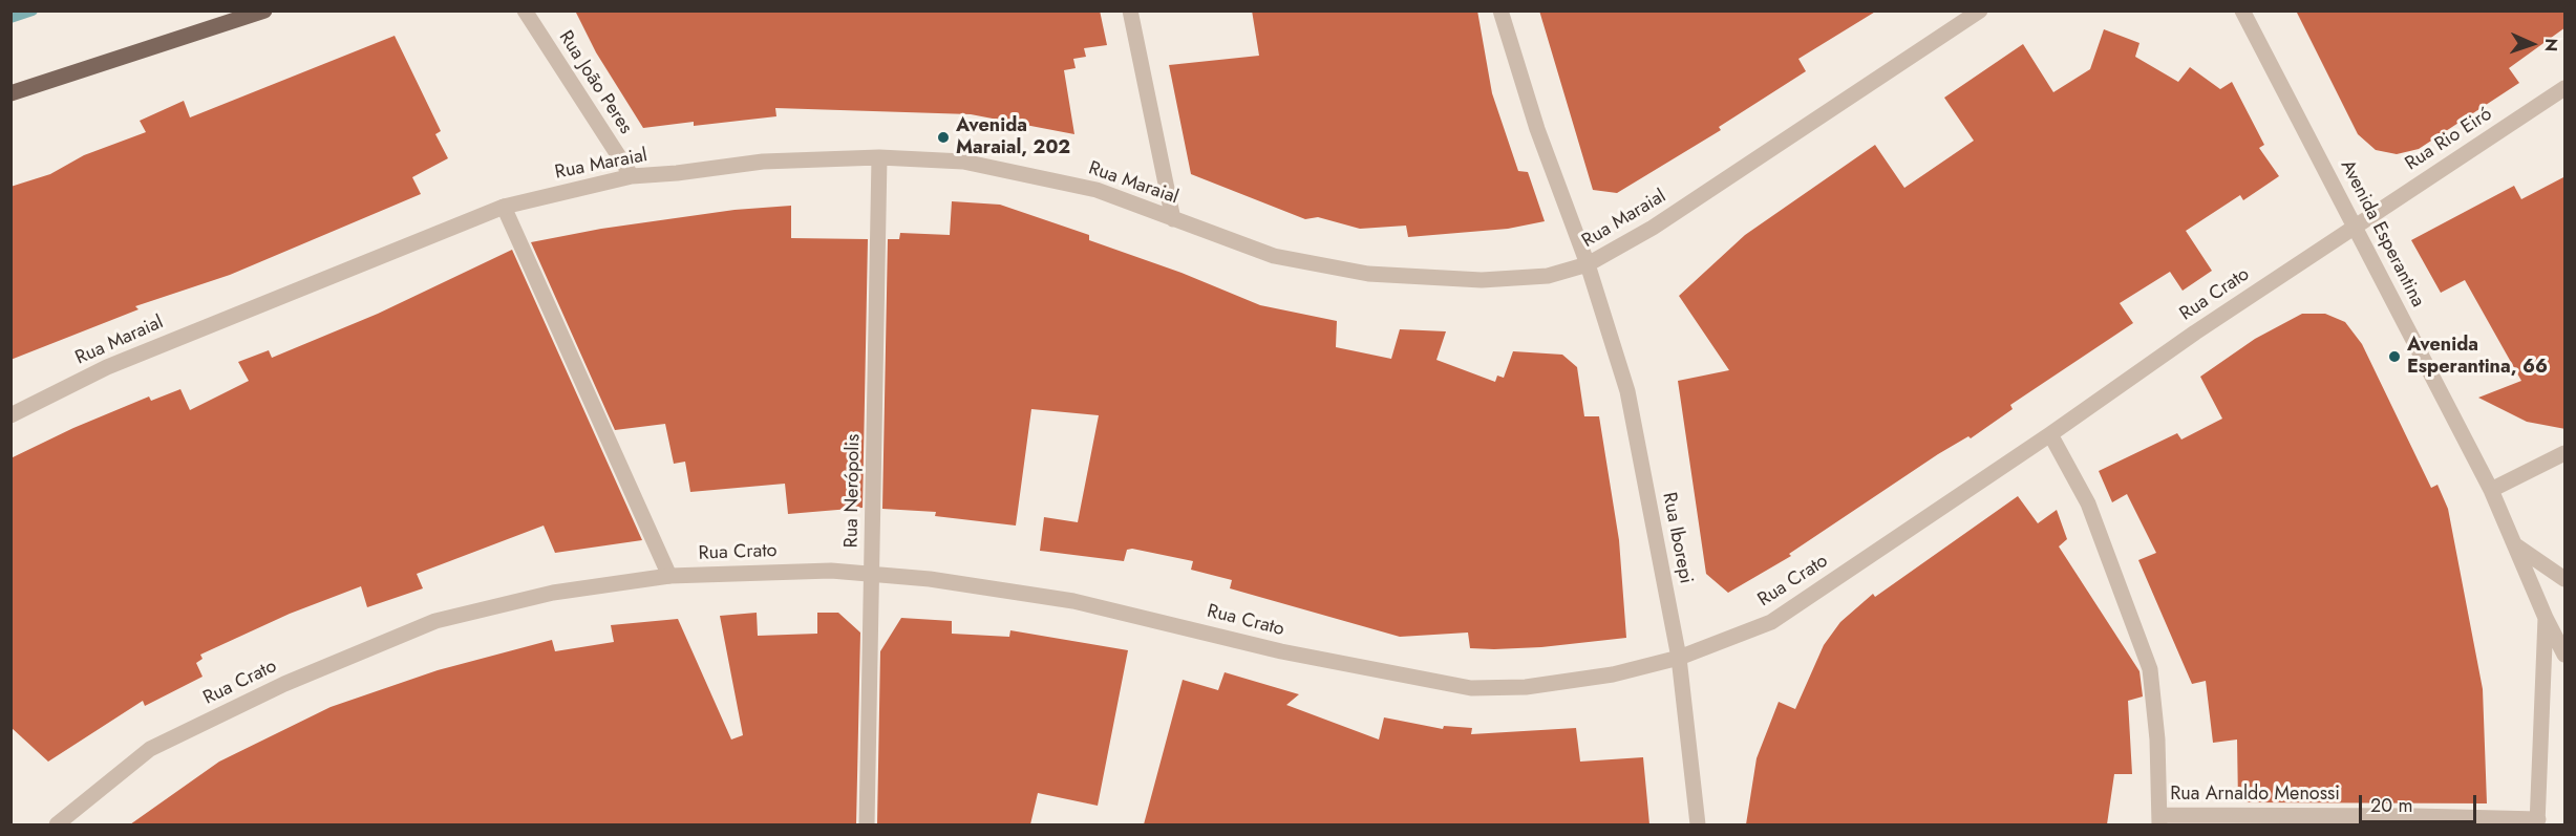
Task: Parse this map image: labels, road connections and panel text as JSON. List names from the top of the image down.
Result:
{
  "streets": {
    "street": [
      "Rua João Peres",
      "Rua Rio Eiró",
      "Rua Maraial",
      "Avenida Esperantina",
      "Rua Crato",
      "Rua Nerópolis",
      "Rua Iborepi",
      "Rua Arnaldo Menossi"
    ]
  },
  "crossings": [
    ["Rua João Peres", "Rua Maraial"],
    ["Rua Rio Eiró", "Avenida Esperantina"],
    ["Rua Rio Eiró", "Rua Crato"],
    ["Rua Maraial", "Rua Nerópolis"],
    ["Rua Maraial", "Rua Iborepi"],
    ["Avenida Esperantina", "Rua Crato"],
    ["Rua Crato", "Rua Nerópolis"],
    ["Rua Crato", "Rua Iborepi"]
  ],
  "places": ["Avenida Maraial, 202", "Avenida Esperantina, 66"],
  "scale_bar": "20 m",
  "north": "right"
}
